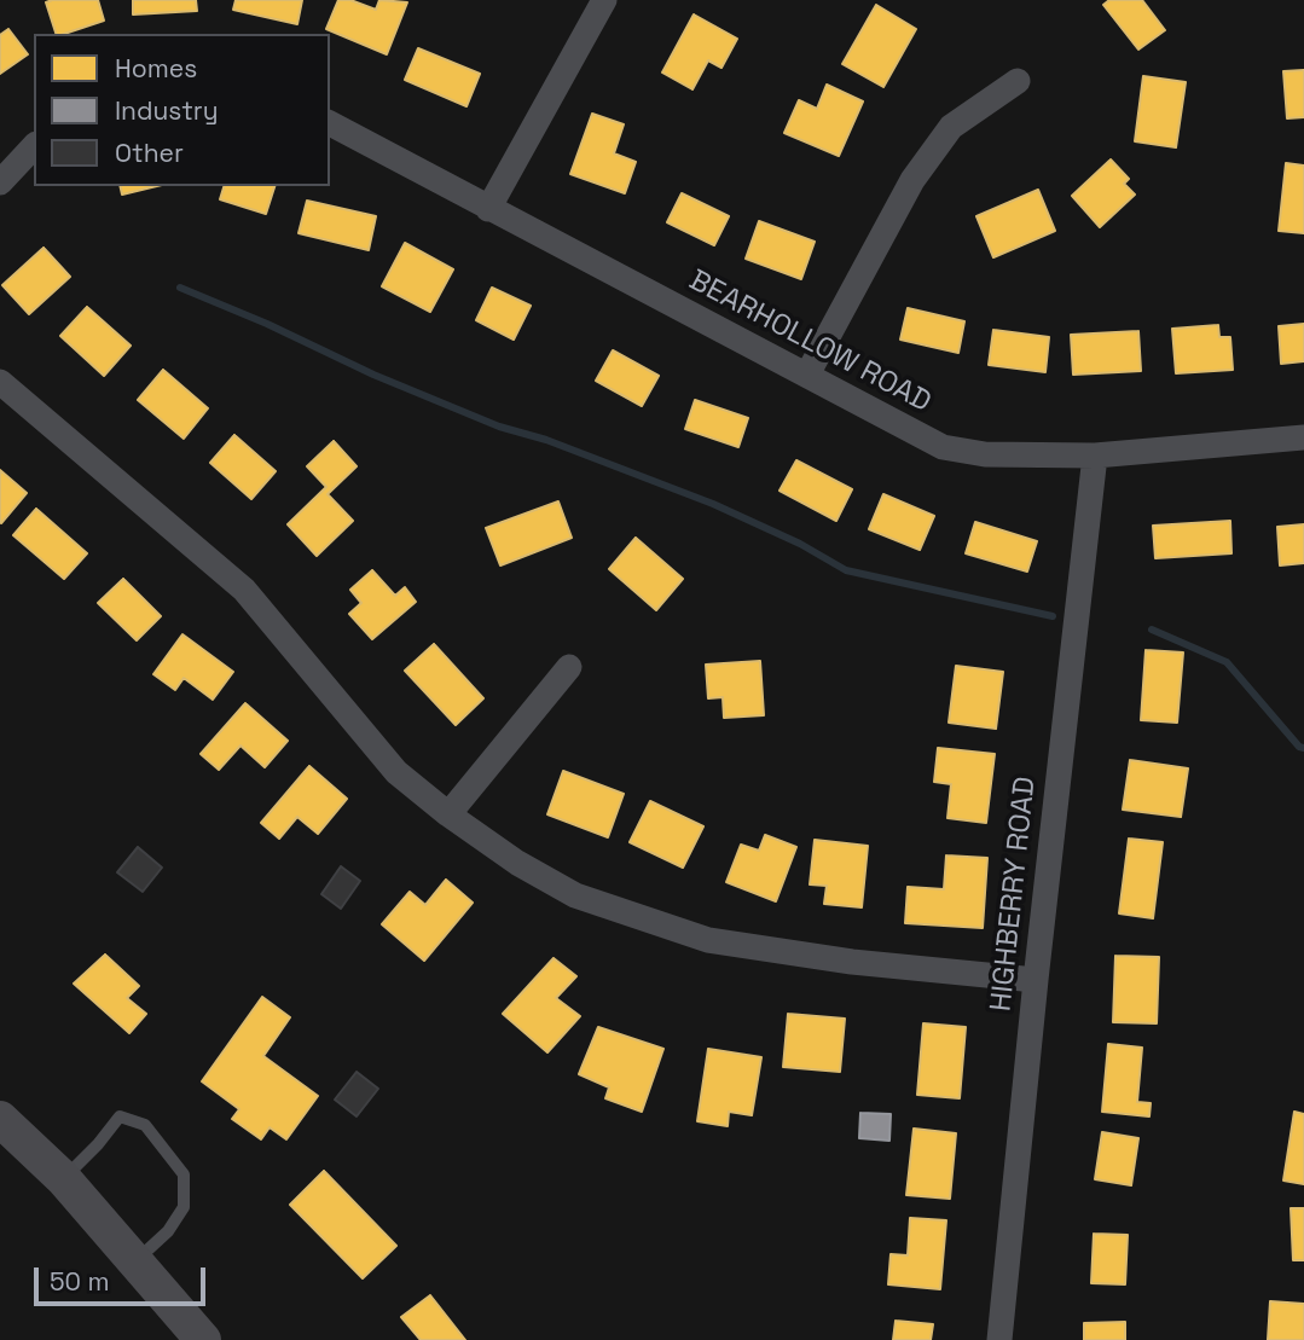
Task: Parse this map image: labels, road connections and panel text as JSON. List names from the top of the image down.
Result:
{
  "streets": {
    "street": ["BEARHOLLOW ROAD", "HIGHBERRY ROAD"]
  },
  "crossings": [
    ["BEARHOLLOW ROAD", "HIGHBERRY ROAD"]
  ],
  "legend": ["Homes", "Industry", "Other"],
  "scale_bar": "50 m"
}
